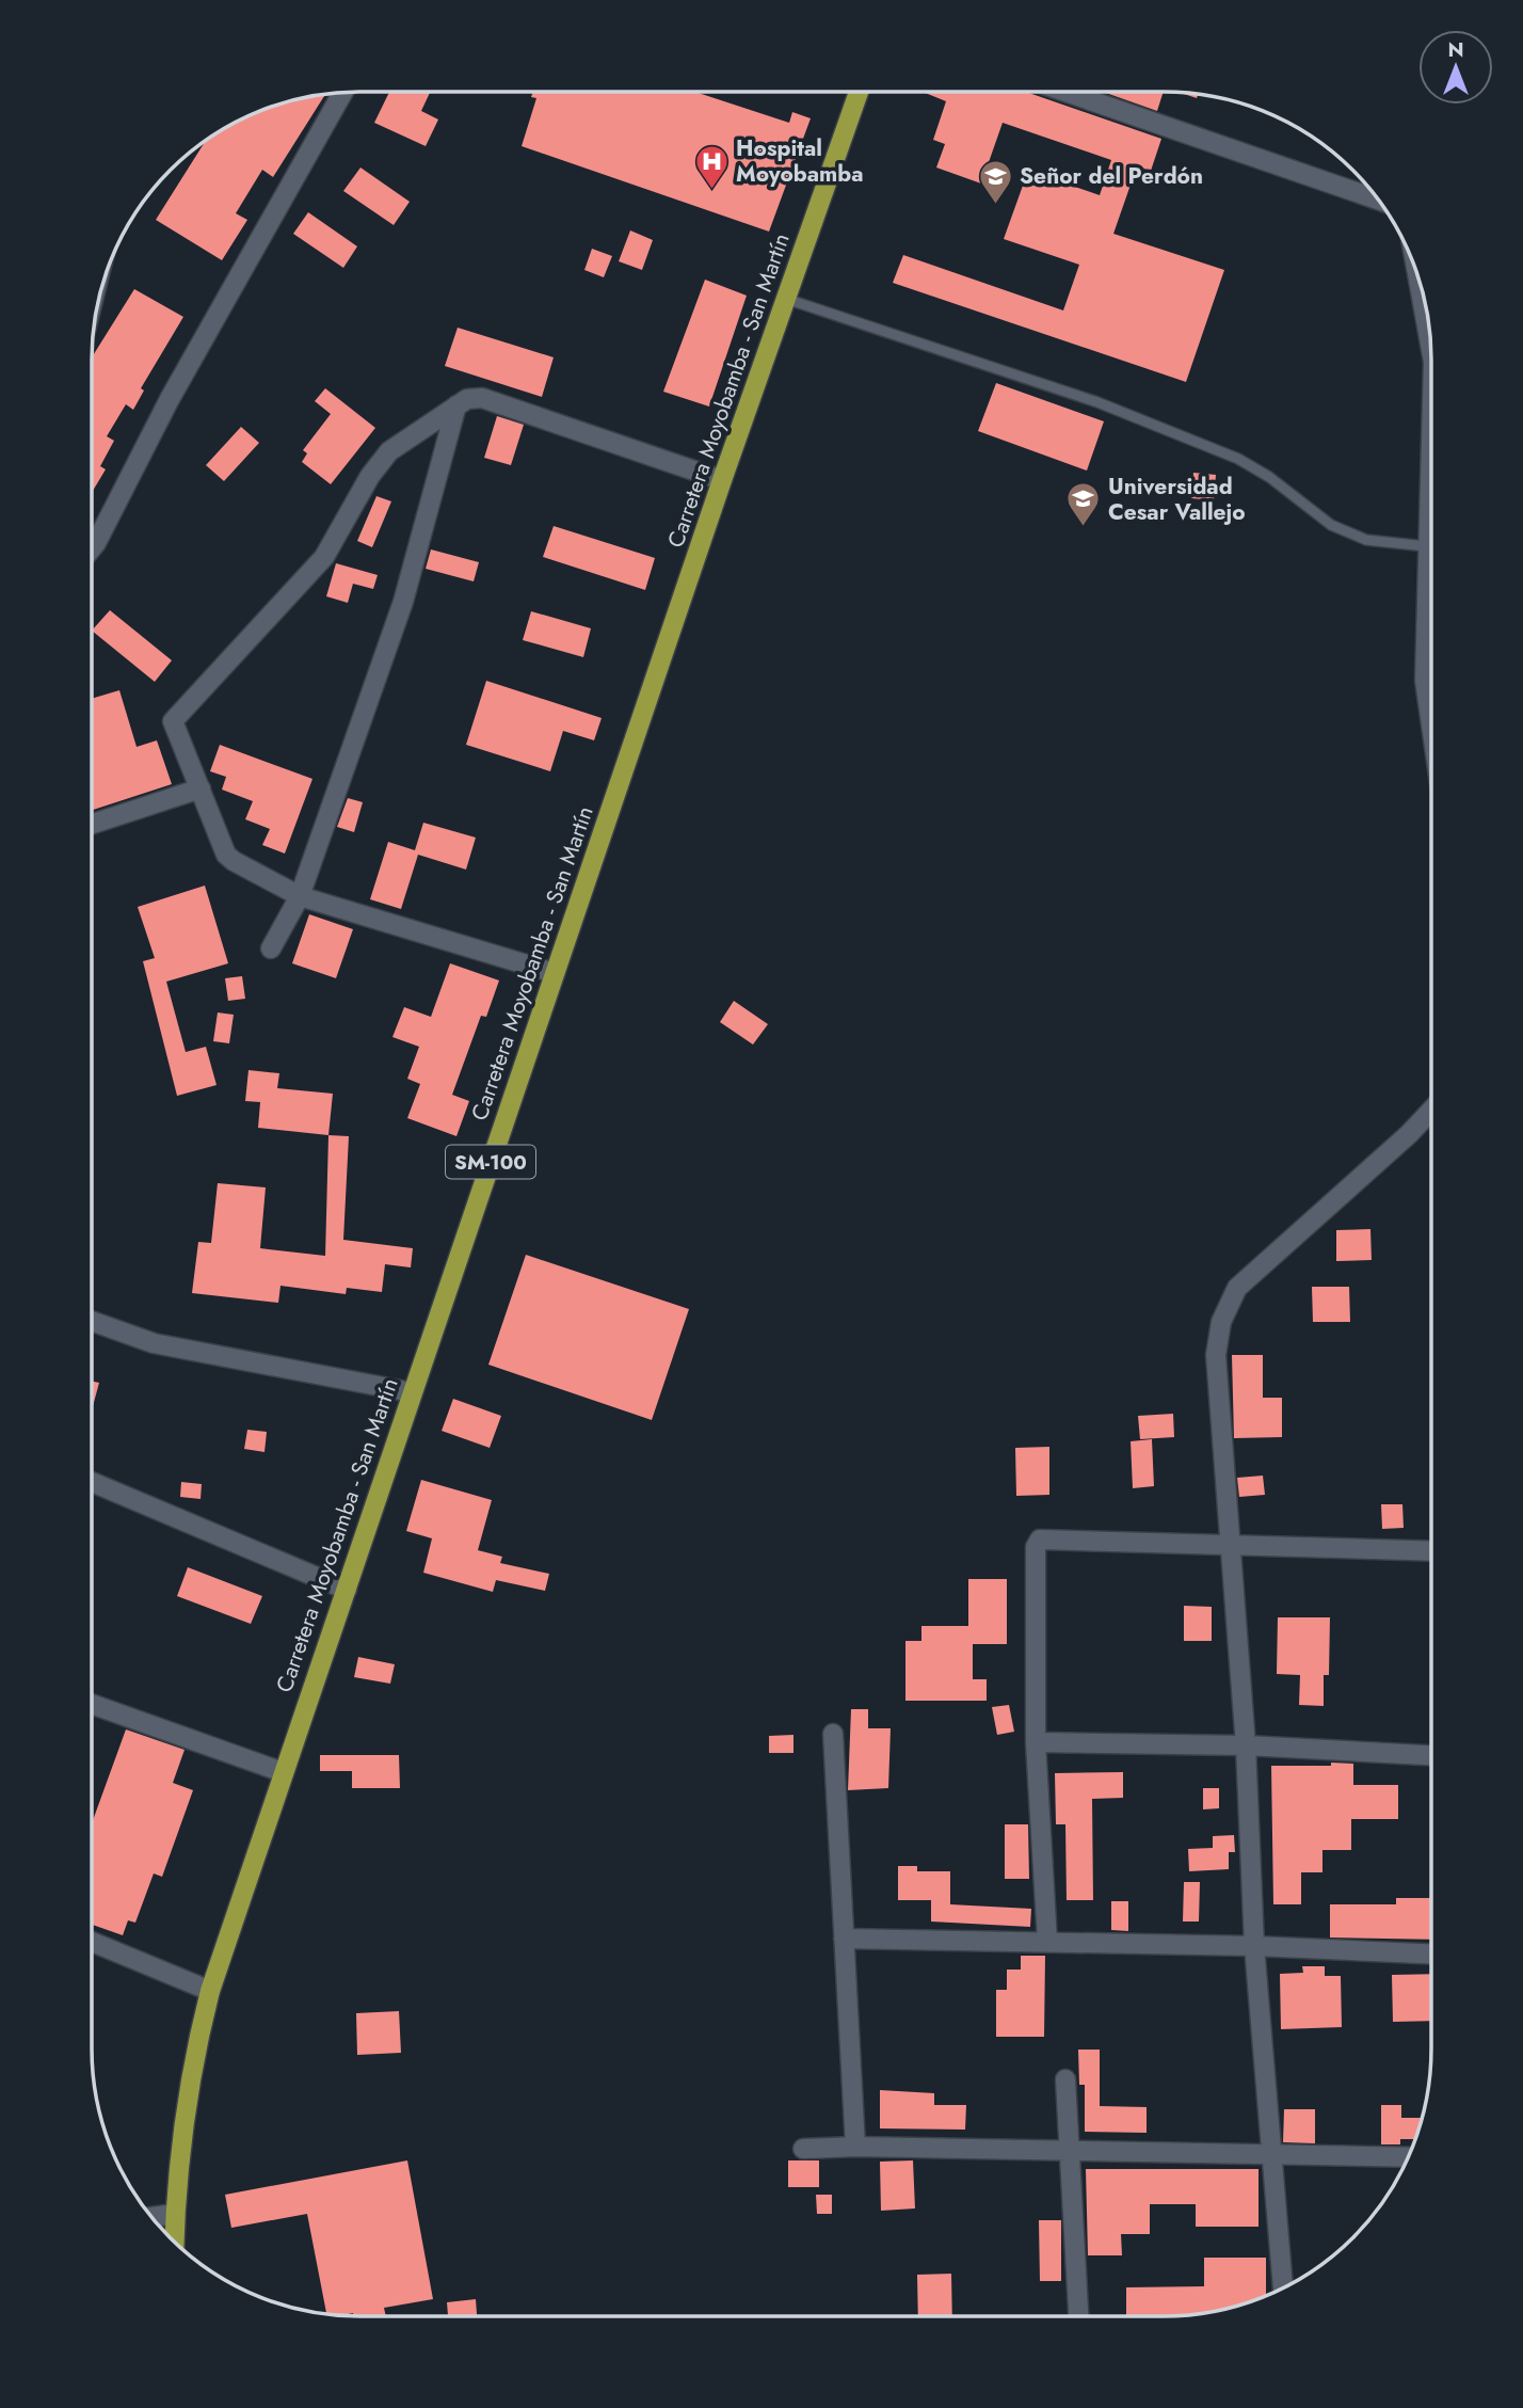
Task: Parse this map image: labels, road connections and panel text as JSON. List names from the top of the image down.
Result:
{
  "streets": {
    "main road": ["Carretera Moyobamba - San Martín", "SM-100"]
  },
  "places": {
    "hospital": ["Hospital Moyobamba"],
    "school or university": ["Señor del Perdón", "Universidad Cesar Vallejo"]
  },
  "north": "top"
}
